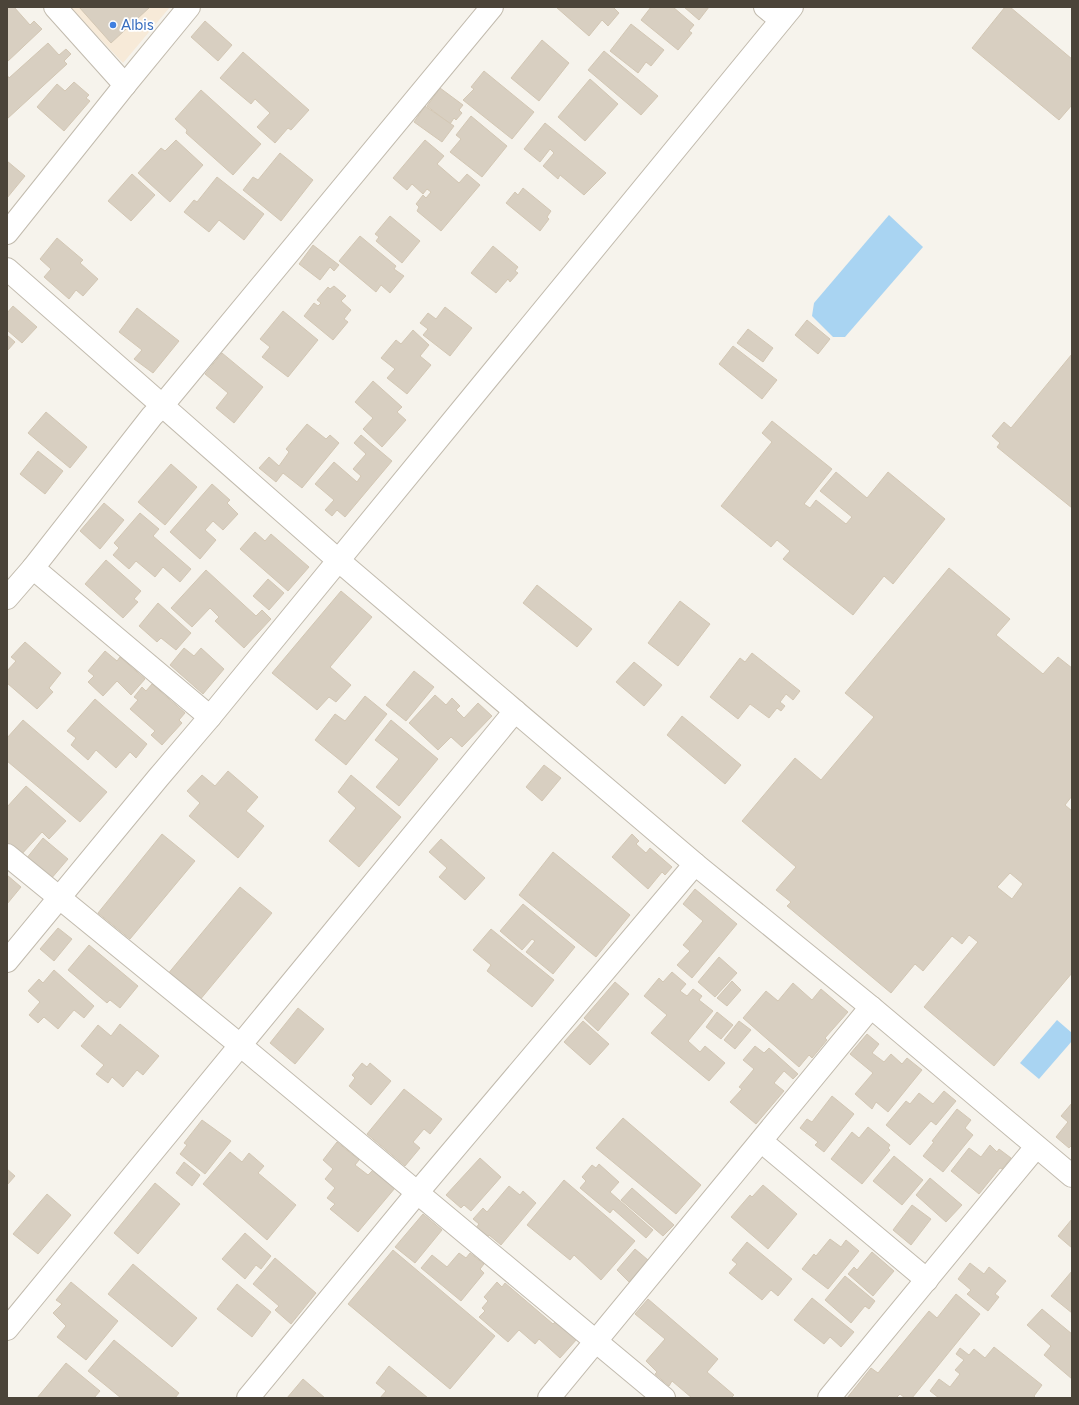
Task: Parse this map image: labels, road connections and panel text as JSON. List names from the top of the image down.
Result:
{
  "places": ["Albis"]
}
